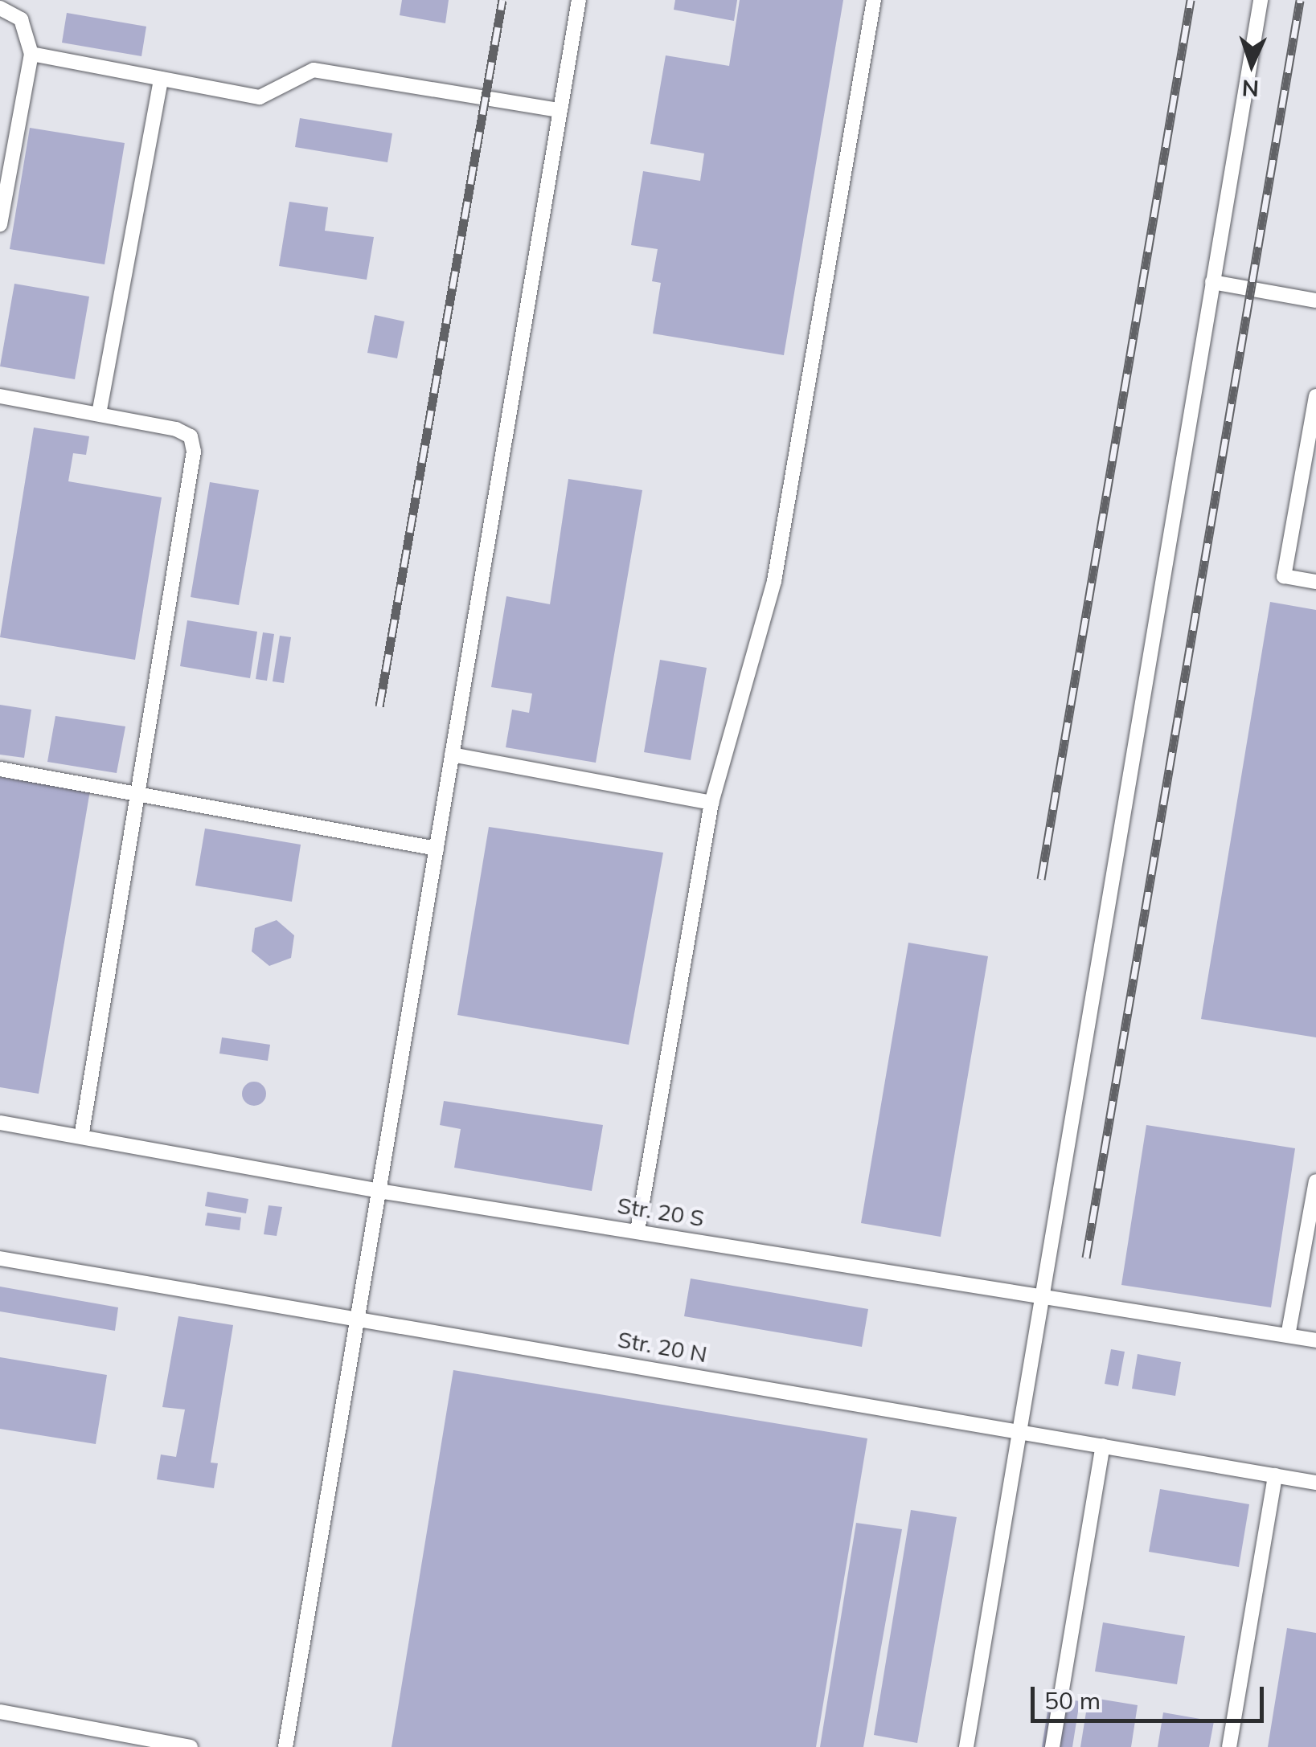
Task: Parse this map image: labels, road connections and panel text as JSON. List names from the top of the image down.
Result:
{
  "streets": {
    "lane": ["Str. 20 S", "Str. 20 N"]
  },
  "scale_bar": "50 m",
  "north": "bottom"
}
